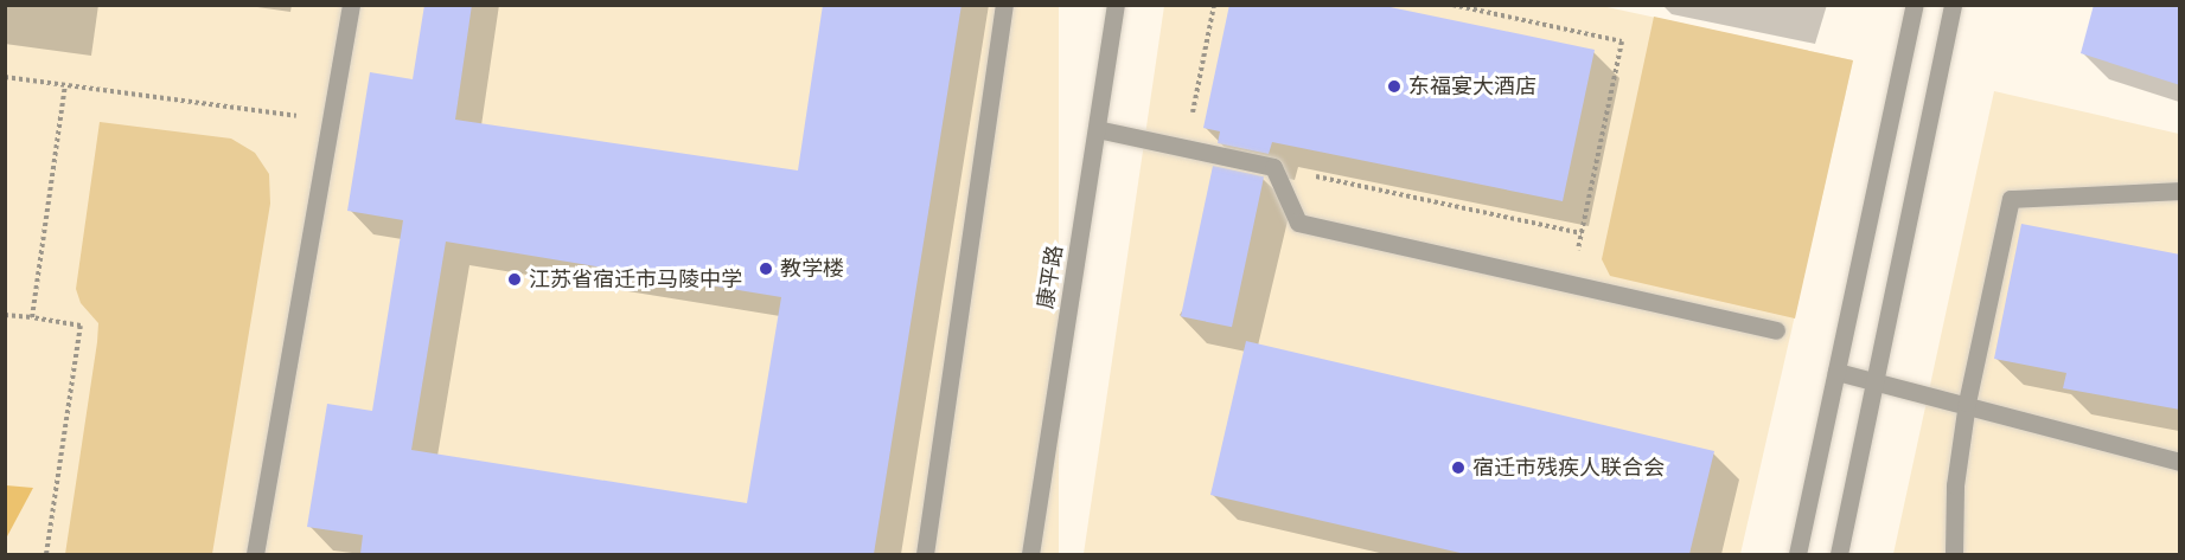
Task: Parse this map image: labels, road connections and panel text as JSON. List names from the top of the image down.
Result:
{
  "streets": {
    "street": ["康平路"]
  },
  "places": [
    "东福宴大酒店",
    "教学楼",
    "江苏省宿迁市马陵中学",
    "宿迁市残疾人联合会"
  ]
}
